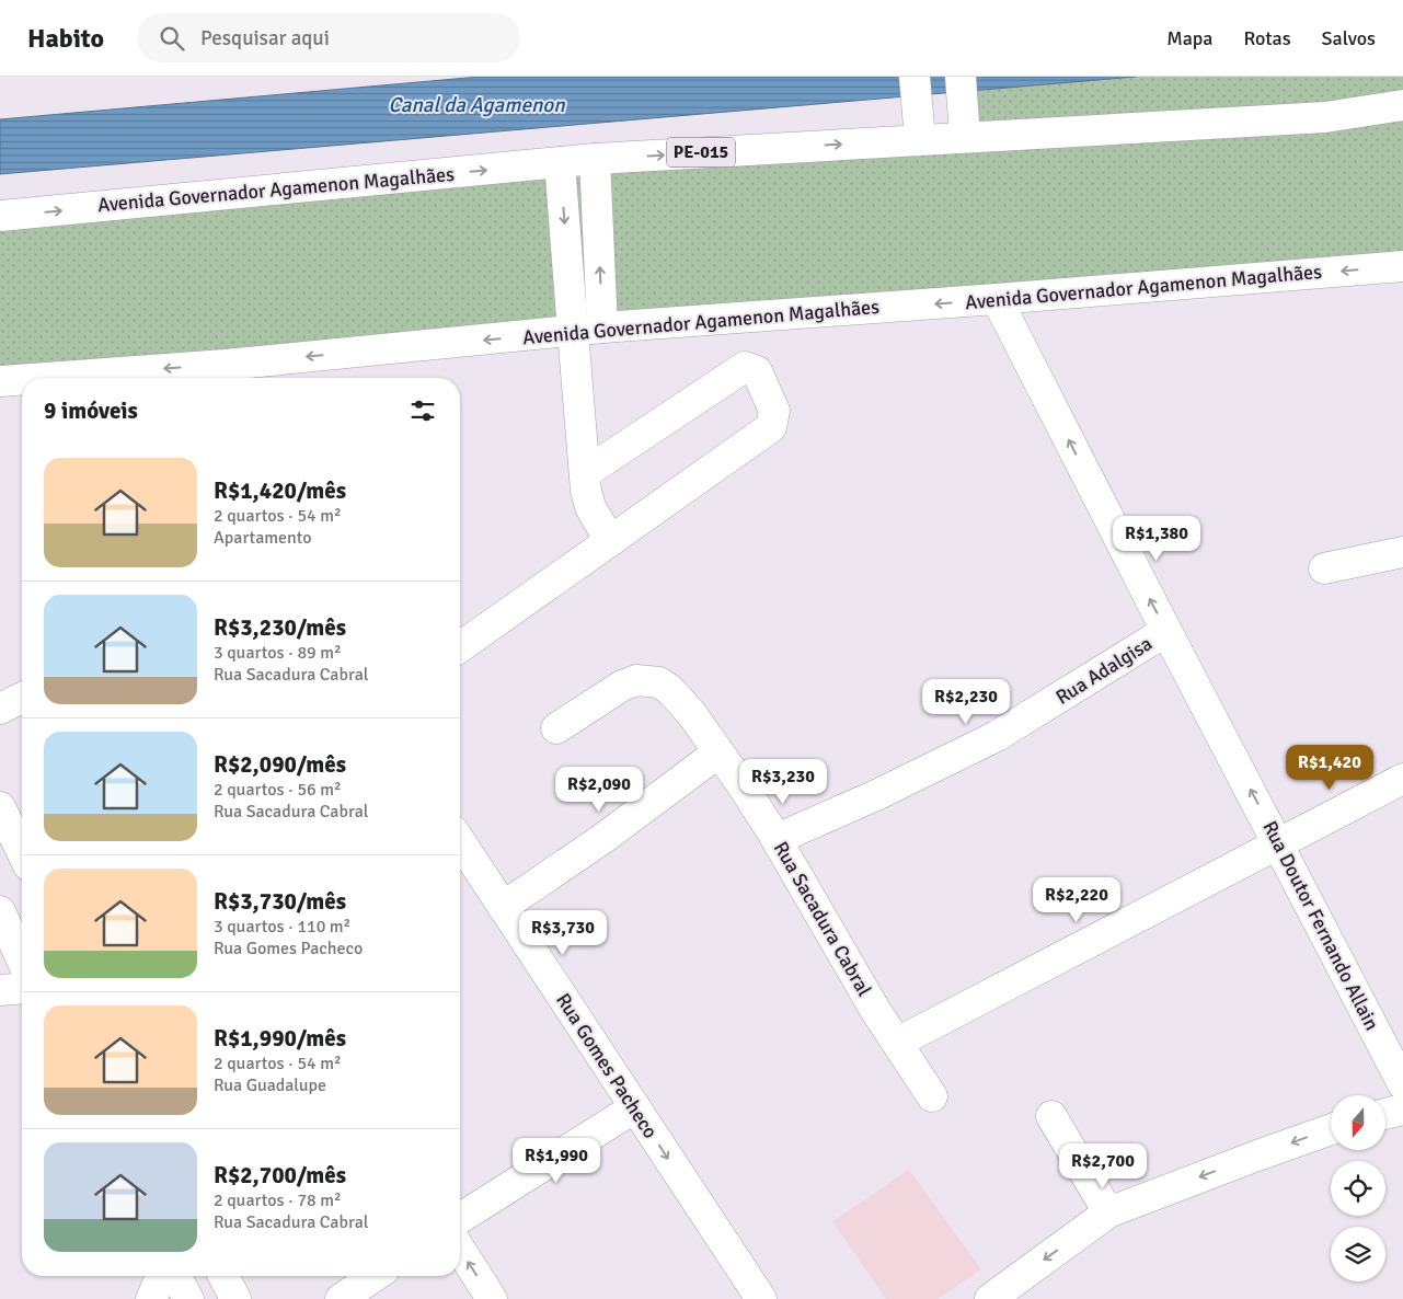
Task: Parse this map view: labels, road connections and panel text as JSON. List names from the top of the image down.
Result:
{
  "streets": {
    "main road": [
      "PE-015",
      "Avenida Governador Agamenon Magalhães",
      "Rua Adalgisa",
      "Rua Sacadura Cabral",
      "Rua Doutor Fernando Allain",
      "Rua Gomes Pacheco"
    ]
  },
  "crossings": [
    ["Avenida Governador Agamenon Magalhães", "Rua Doutor Fernando Allain"],
    ["Rua Adalgisa", "Rua Sacadura Cabral"],
    ["Rua Adalgisa", "Rua Doutor Fernando Allain"]
  ],
  "one_way": ["Rua Doutor Fernando Allain", "Rua Gomes Pacheco"],
  "water": ["Canal da Agamenon"],
  "north": "bottom",
  "page": {
    "header": "Habito",
    "search": "Pesquisar aqui",
    "nav": ["Mapa", "Rotas", "Salvos"],
    "heading": "9 imóveis",
    "list": [
      {
        "name": "R$1,420/mês",
        "note": "2 quartos · 54 m² · Apartamento"
      },
      {
        "name": "R$3,230/mês",
        "note": "3 quartos · 89 m² · Rua Sacadura Cabral"
      },
      {
        "name": "R$2,090/mês",
        "note": "2 quartos · 56 m² · Rua Sacadura Cabral"
      },
      {
        "name": "R$3,730/mês",
        "note": "3 quartos · 110 m² · Rua Gomes Pacheco"
      },
      {
        "name": "R$1,990/mês",
        "note": "2 quartos · 54 m² · Rua Guadalupe"
      },
      {
        "name": "R$2,700/mês",
        "note": "2 quartos · 78 m² · Rua Sacadura Cabral"
      }
    ],
    "price": [
      "R$1,380",
      "R$2,230",
      "R$1,420",
      "R$3,230",
      "R$2,090",
      "R$2,220",
      "R$3,730",
      "R$1,990",
      "R$2,700"
    ]
  }
}
